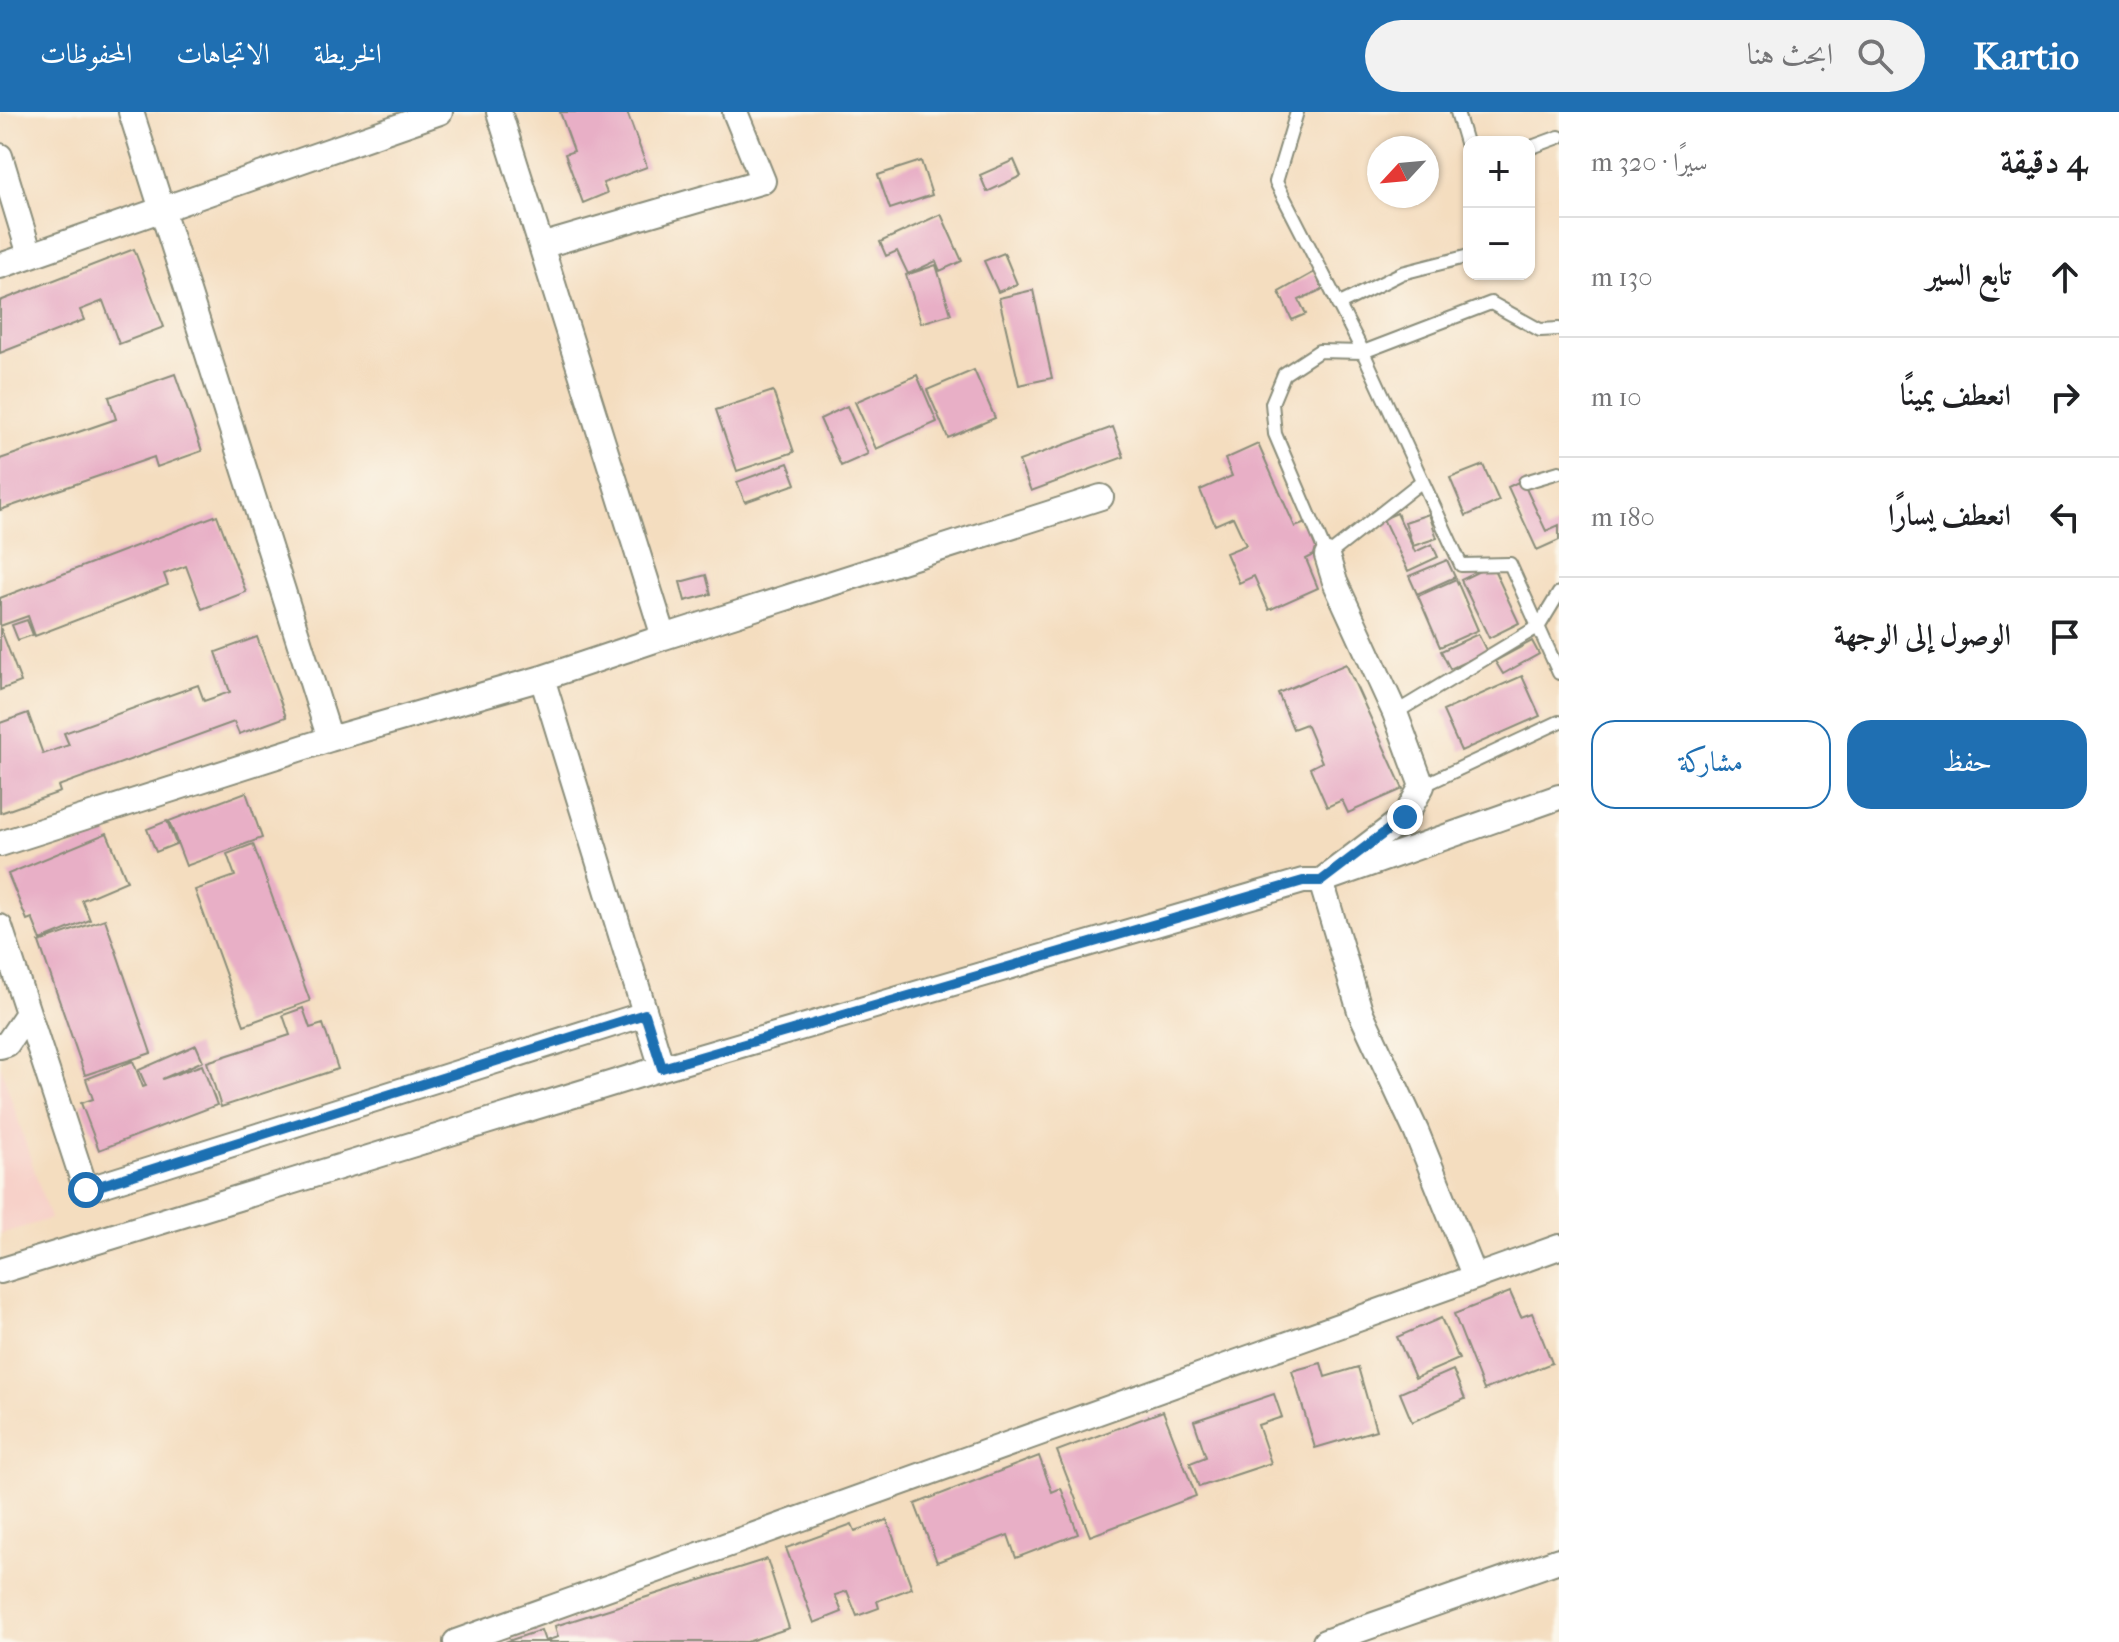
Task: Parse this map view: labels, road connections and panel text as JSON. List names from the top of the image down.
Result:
{
  "north": "bottom left",
  "page": {
    "header": "Kartio",
    "search": "ابحث هنا",
    "nav": ["الخريطة", "الاتجاهات", "المحفوظات"],
    "heading": ["4 دقيقة", "سيرًا · 320 m"],
    "map_buttons": ["+", "−"],
    "list": [
      ["تابع السير", "130 m"],
      ["انعطف يمينًا", "10 m"],
      ["انعطف يسارًا", "180 m"],
      "الوصول إلى الوجهة"
    ],
    "buttons": ["حفظ", "مشاركة"]
  }
}
